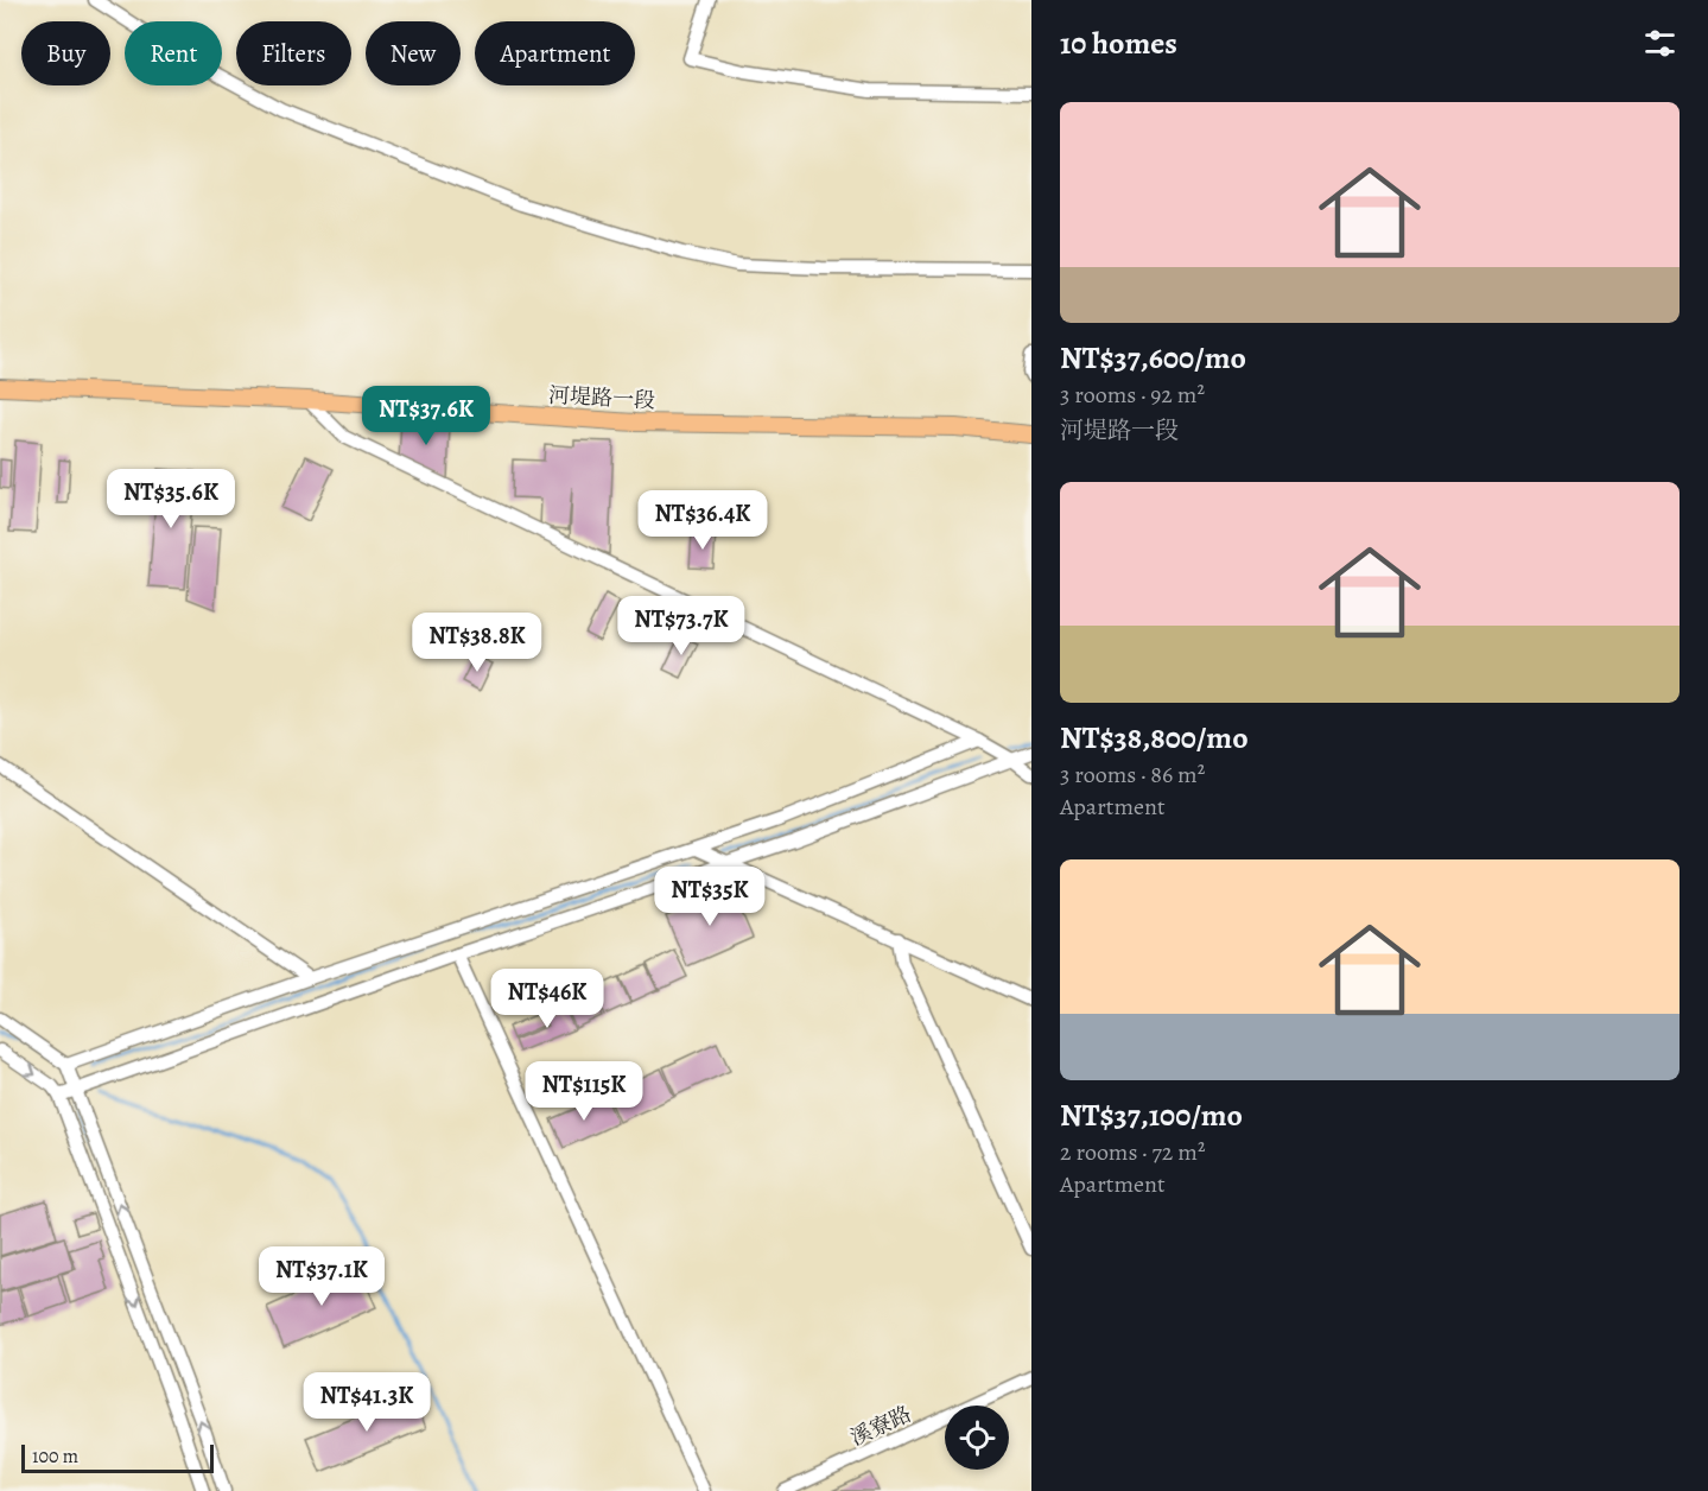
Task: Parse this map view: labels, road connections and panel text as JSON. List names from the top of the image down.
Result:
{
  "streets": {
    "main road": ["河堤路一段"],
    "street": ["溪寮路"]
  },
  "scale_bar": "100 m",
  "page": {
    "heading": "10 homes",
    "chip": [
      "Buy",
      "Rent",
      "Filters",
      "New",
      "Apartment"
    ],
    "list": [
      {
        "name": "NT$37,600/mo",
        "note": "3 rooms · 92 m² · 河堤路一段"
      },
      {
        "name": "NT$38,800/mo",
        "note": "3 rooms · 86 m² · Apartment"
      },
      {
        "name": "NT$37,100/mo",
        "note": "2 rooms · 72 m² · Apartment"
      }
    ],
    "price": [
      "NT$37.6K",
      "NT$35.6K",
      "NT$36.4K",
      "NT$73.7K",
      "NT$38.8K",
      "NT$35K",
      "NT$46K",
      "NT$115K",
      "NT$37.1K",
      "NT$41.3K"
    ],
    "scale": "100 m"
  }
}
